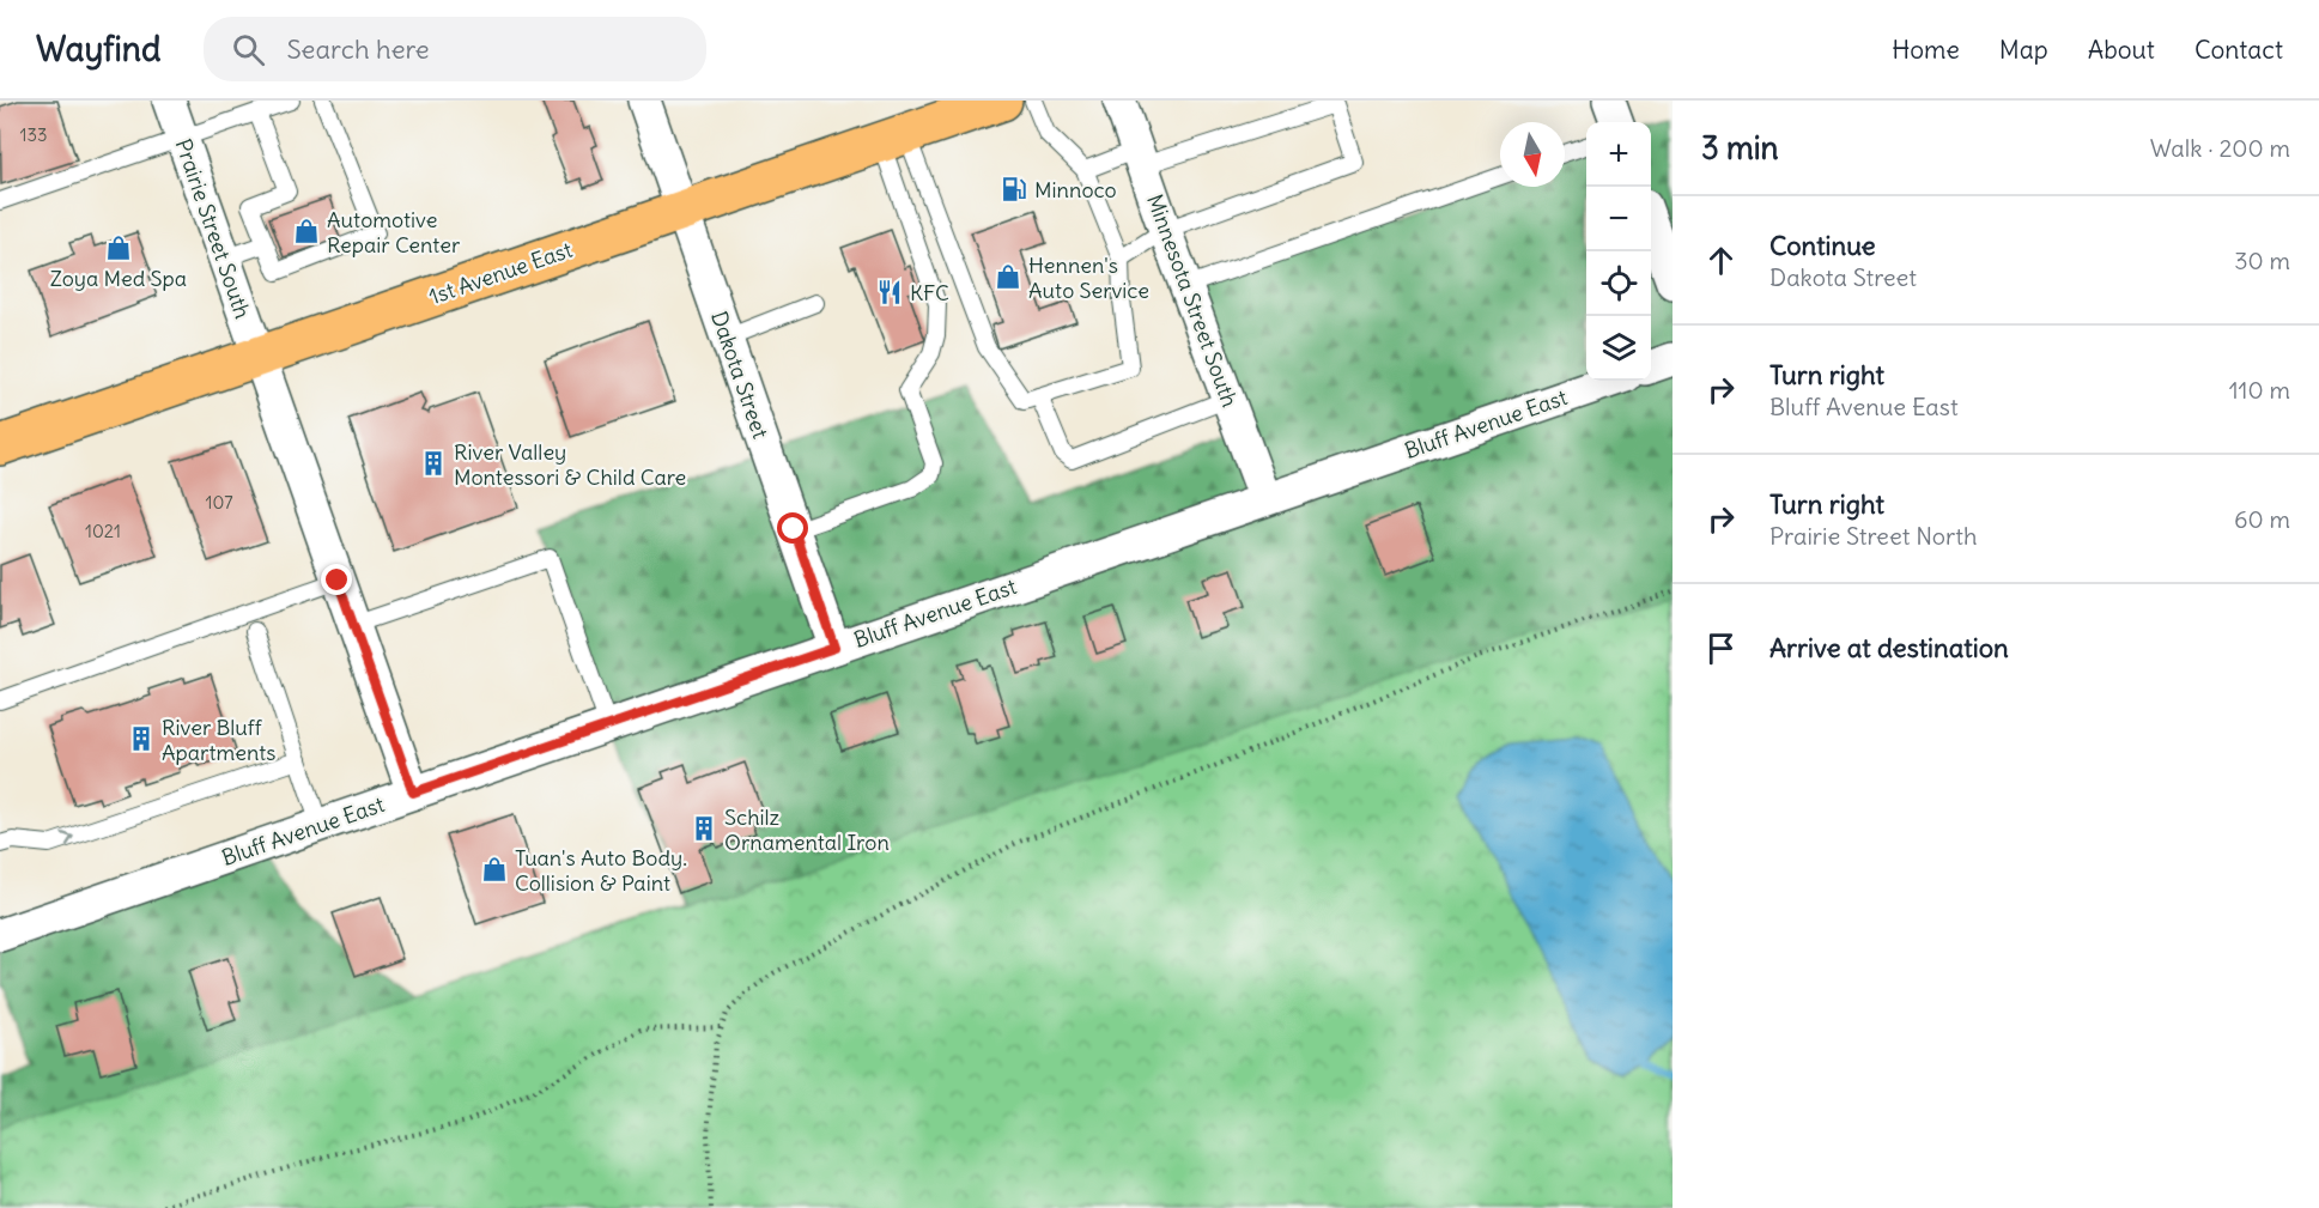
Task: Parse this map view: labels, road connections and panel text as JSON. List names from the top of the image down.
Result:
{
  "streets": {
    "main road": ["1st Avenue East"],
    "street": [
      "Prairie Street South",
      "Minnesota Street South",
      "Dakota Street",
      "Bluff Avenue East"
    ]
  },
  "crossings": [
    ["Prairie Street South", "1st Avenue East"],
    ["Prairie Street South", "Bluff Avenue East"],
    ["1st Avenue East", "Dakota Street"],
    ["Minnesota Street South", "Bluff Avenue East"],
    ["Dakota Street", "Bluff Avenue East"]
  ],
  "places": {
    "fuel station": ["Minnoco"],
    "shop": [
      "Automotive Repair Center",
      "Zoya Med Spa",
      "Hennen's Auto Service",
      "Tuan's Auto Body. Collision & Paint"
    ],
    "restaurant": ["KFC"],
    "building": ["River Valley Montessori & Child Care", "River Bluff Apartments", "Schilz Ornamental Iron"]
  },
  "house_numbers": ["133", "107", "1021"],
  "north": "bottom",
  "page": {
    "header": "Wayfind",
    "search": "Search here",
    "nav": [
      "Home",
      "Map",
      "About",
      "Contact"
    ],
    "heading": ["3 min", "Walk · 200 m"],
    "map_buttons": ["+", "−"],
    "list": [
      ["Continue", "Dakota Street", "30 m"],
      ["Turn right", "Bluff Avenue East", "110 m"],
      ["Turn right", "Prairie Street North", "60 m"],
      "Arrive at destination"
    ]
  }
}
